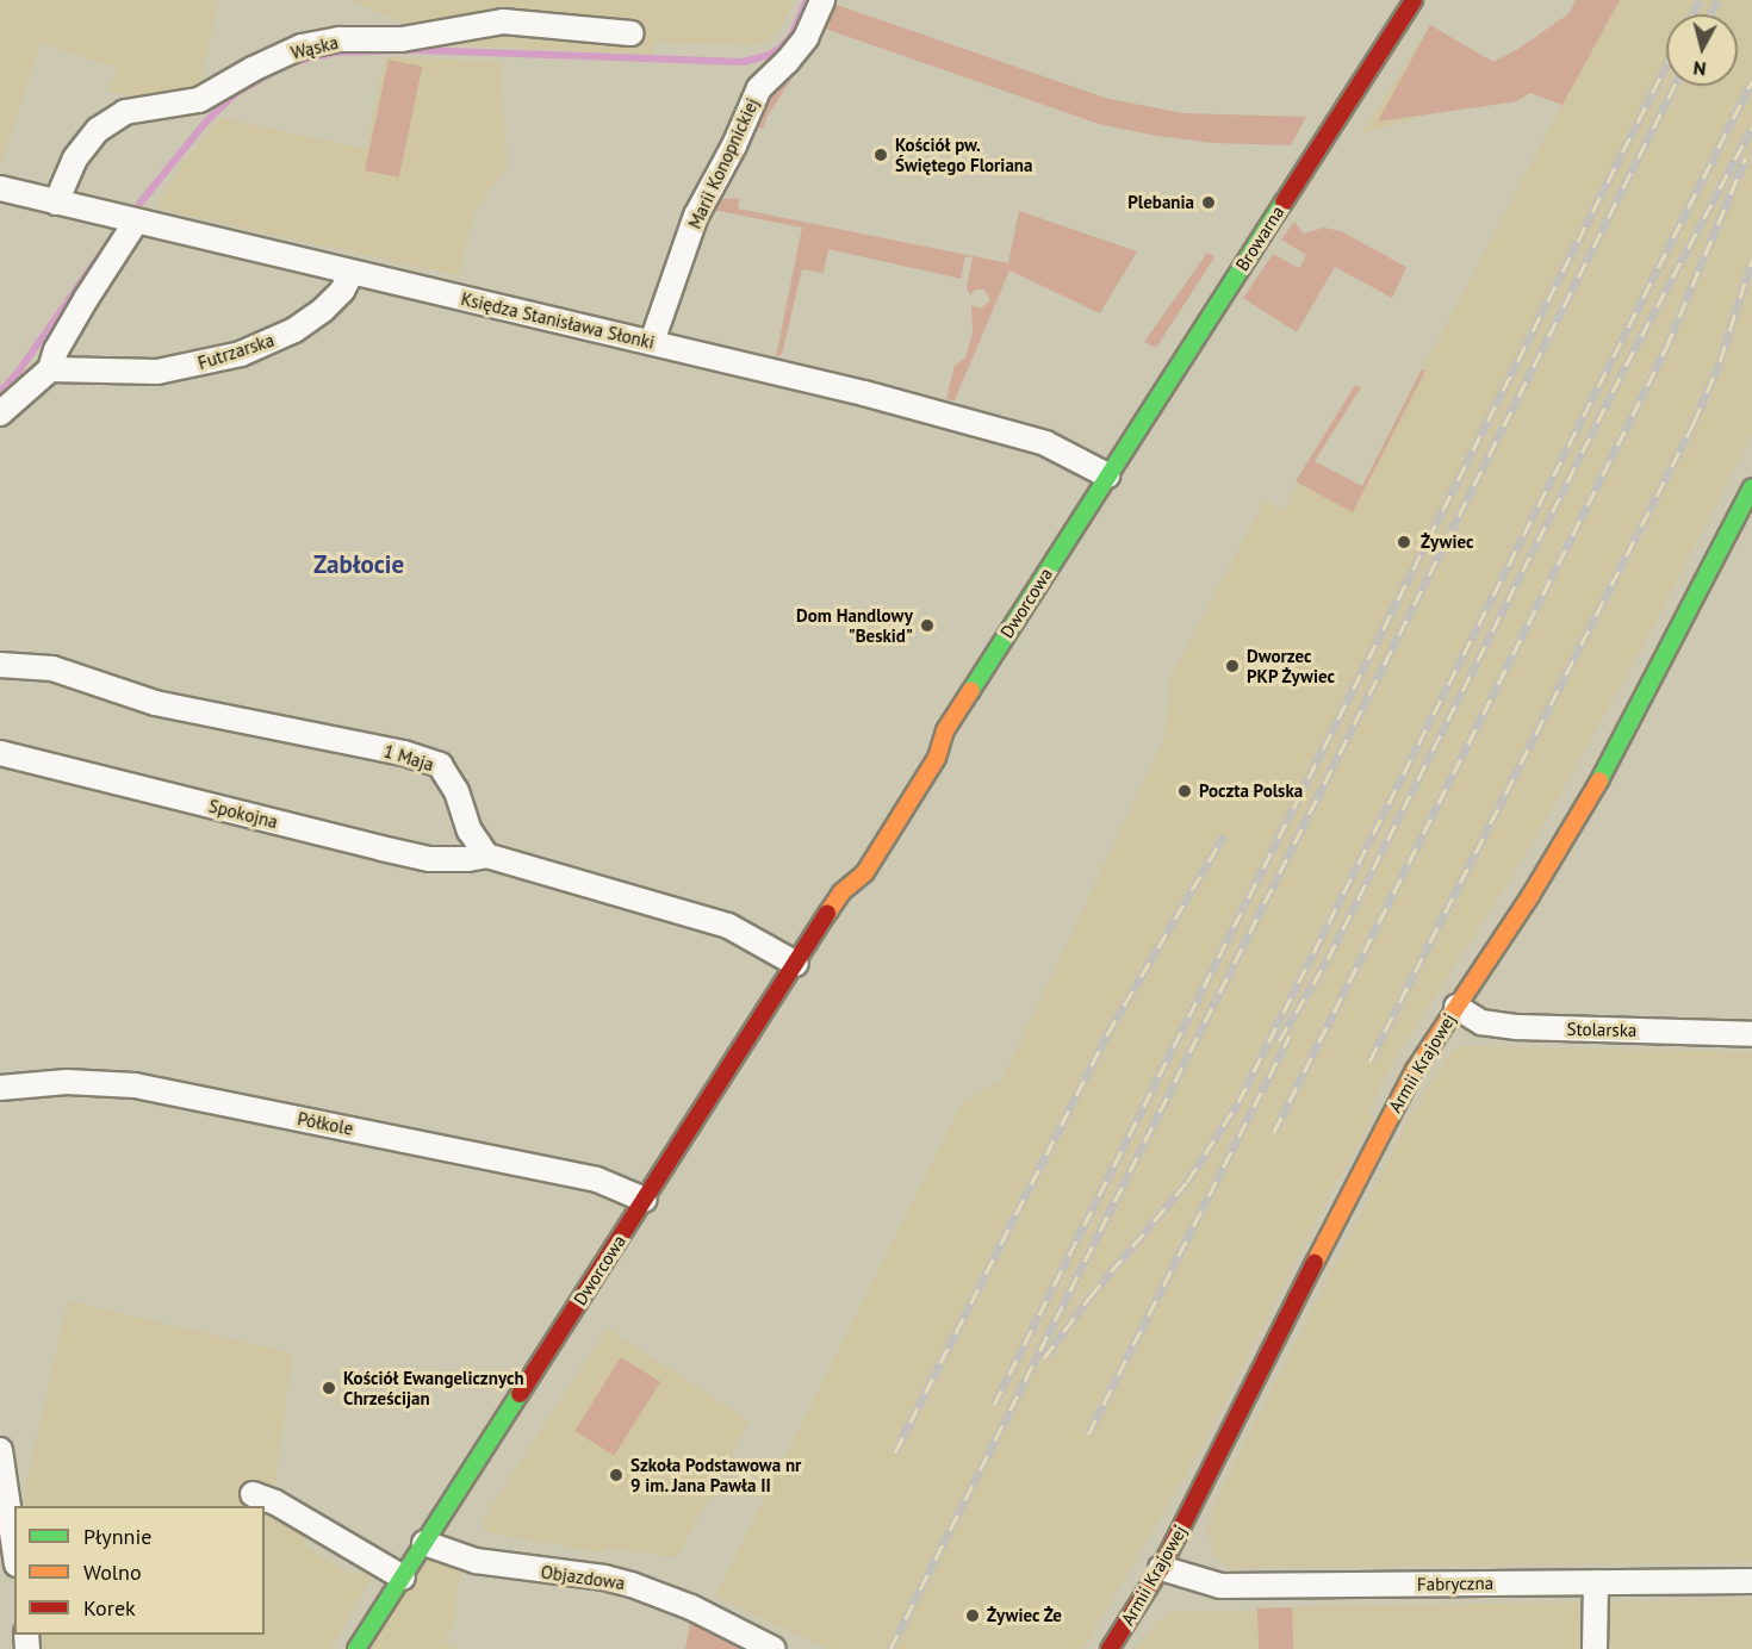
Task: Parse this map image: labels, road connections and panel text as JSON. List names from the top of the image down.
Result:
{
  "streets": {
    "street": [
      "Wąska",
      "Marii Konopnickiej",
      "Browarna",
      "Księdza Stanisława Słonki",
      "Futrzarska",
      "Dworcowa",
      "1 Maja",
      "Spokojna",
      "Stolarska",
      "Armii Krajowej",
      "Półkole",
      "Objazdowa",
      "Fabryczna"
    ]
  },
  "crossings": [
    ["Wąska", "Księdza Stanisława Słonki"],
    ["Marii Konopnickiej", "Księdza Stanisława Słonki"],
    ["Browarna", "Księdza Stanisława Słonki"],
    ["Browarna", "Dworcowa"],
    ["Księdza Stanisława Słonki", "Futrzarska"],
    ["Księdza Stanisława Słonki", "Dworcowa"],
    ["Dworcowa", "Półkole"],
    ["Dworcowa", "Objazdowa"],
    ["1 Maja", "Spokojna"],
    ["Stolarska", "Armii Krajowej"],
    ["Armii Krajowej", "Fabryczna"]
  ],
  "districts": ["Zabłocie"],
  "places": [
    "Kościół pw. Świętego Floriana",
    "Plebania",
    "Żywiec",
    "Dom Handlowy \"Beskid\"",
    "Dworzec PKP Żywiec",
    "Poczta Polska",
    "Kościół Ewangelicznych Chrześcijan",
    "Szkoła Podstawowa nr 9 im. Jana Pawła II",
    "Żywiec Że"
  ],
  "legend": ["Płynnie", "Wolno", "Korek"],
  "north": "bottom"
}
